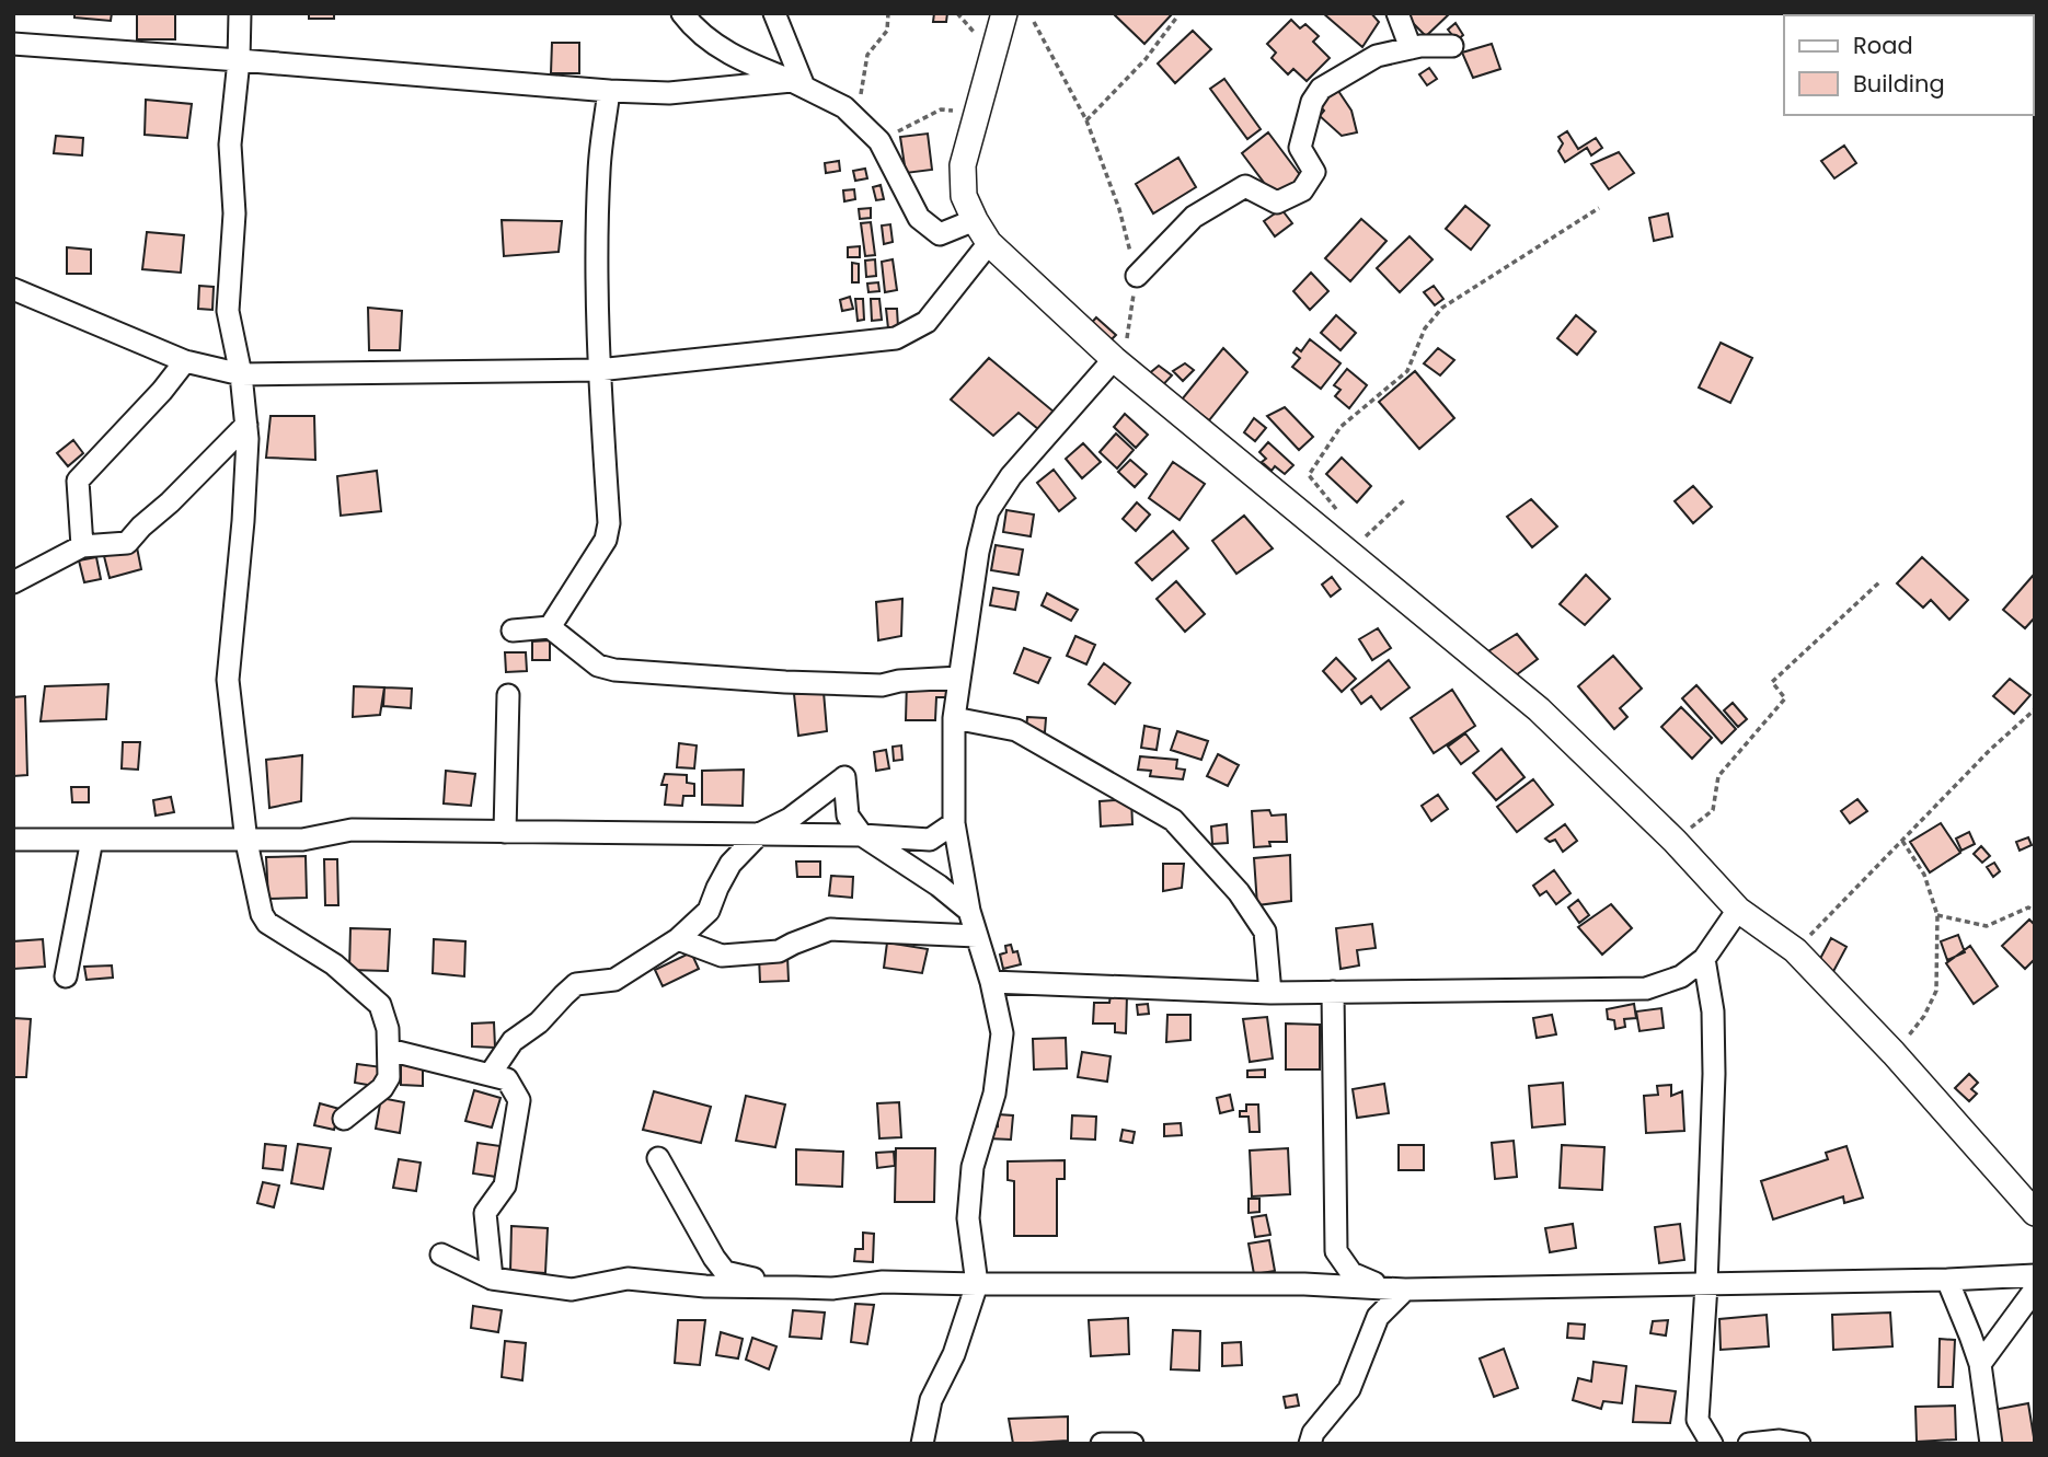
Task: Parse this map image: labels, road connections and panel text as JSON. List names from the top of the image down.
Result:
{
  "legend": ["Road", "Building"]
}
